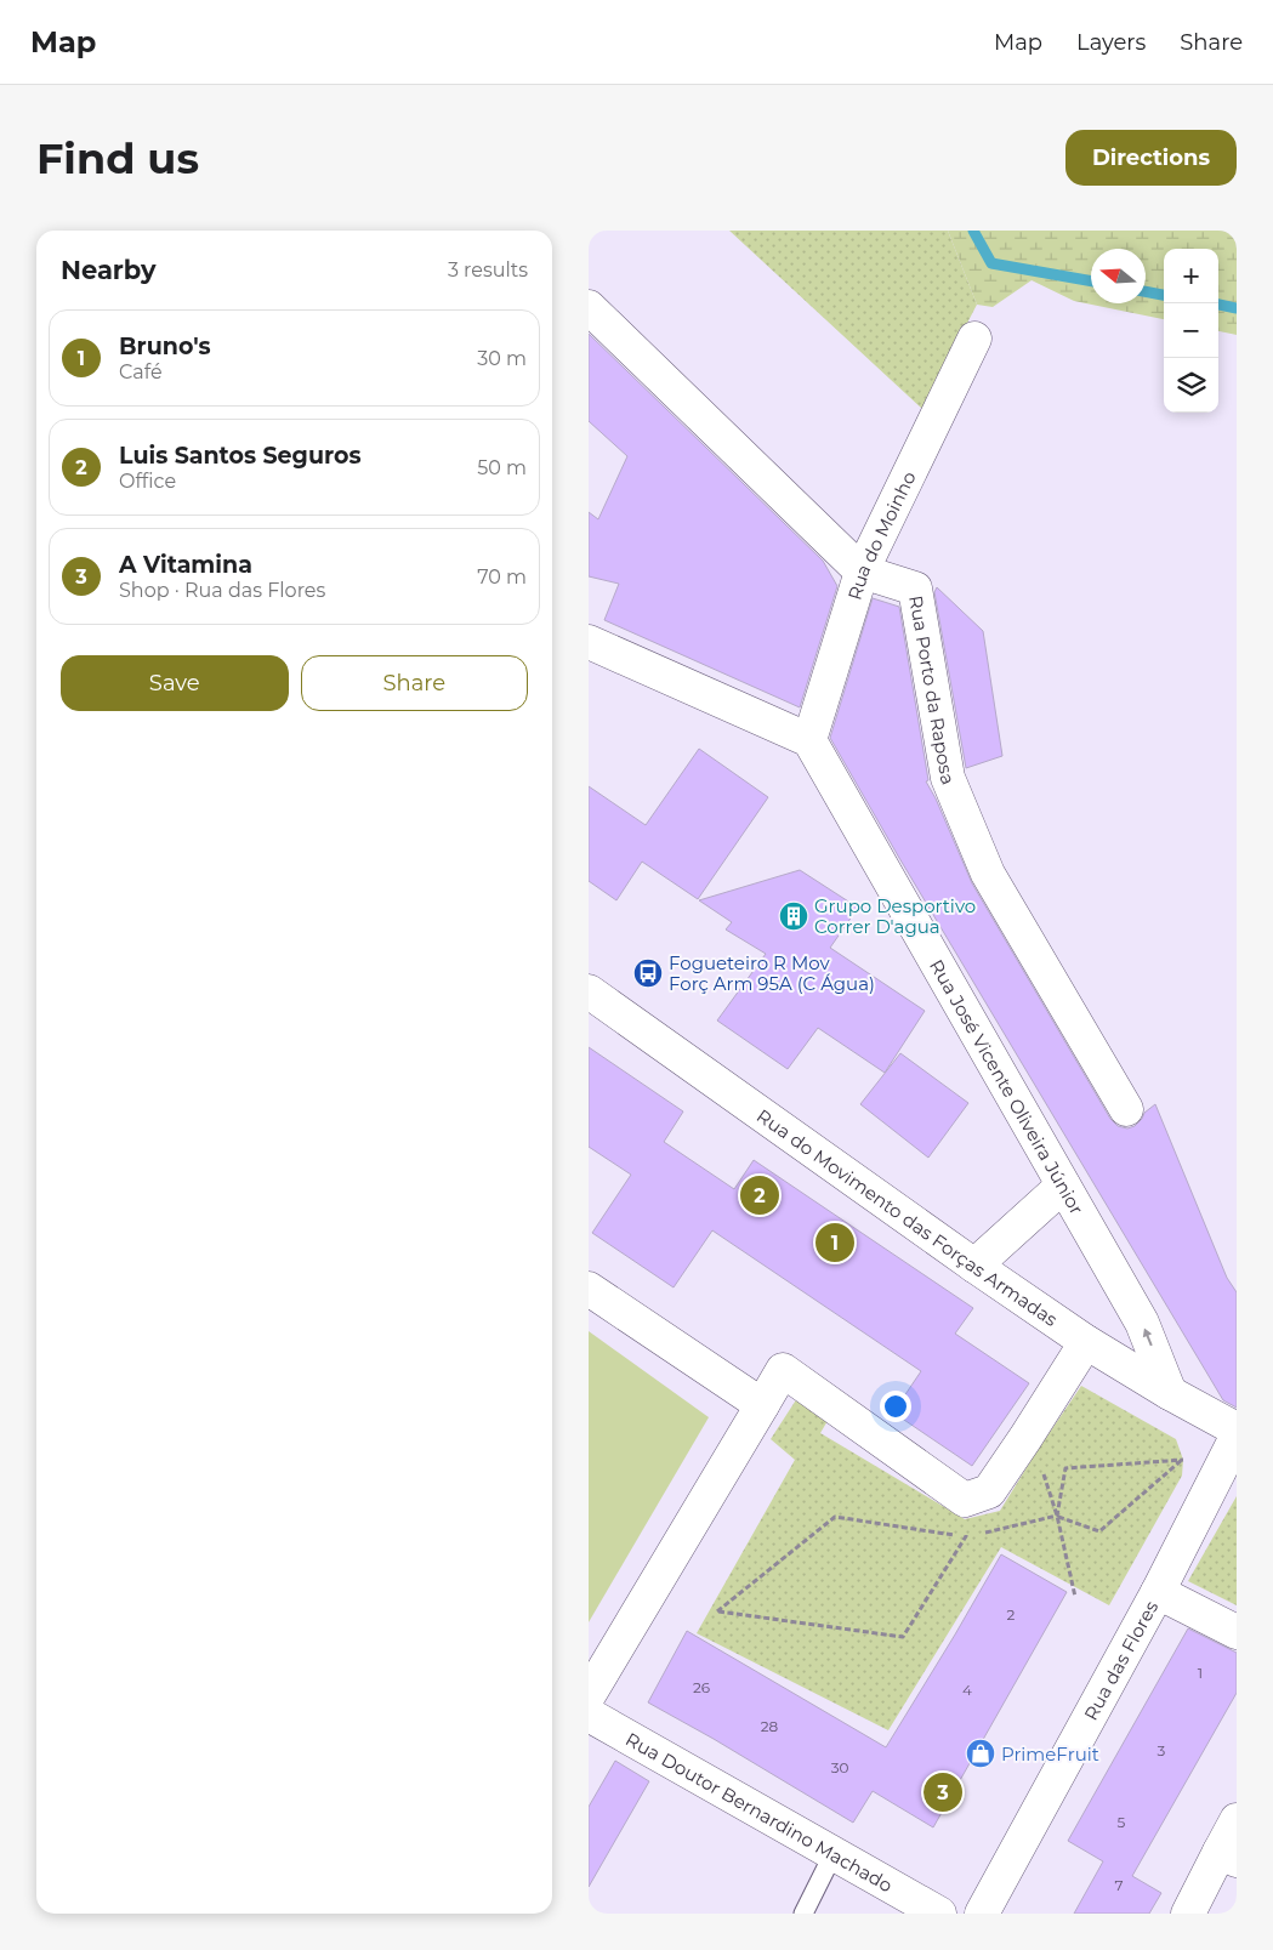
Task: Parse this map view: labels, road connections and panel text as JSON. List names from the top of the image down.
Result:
{
  "streets": {
    "street": [
      "Rua do Moinho",
      "Rua Porto da Raposa",
      "Rua José Vicente Oliveira Júnior",
      "Rua do Movimento das Forças Armadas",
      "Rua das Flores",
      "Rua Doutor Bernardino Machado"
    ]
  },
  "crossings": [
    ["Rua do Moinho", "Rua Porto da Raposa"],
    ["Rua do Moinho", "Rua José Vicente Oliveira Júnior"],
    ["Rua José Vicente Oliveira Júnior", "Rua do Movimento das Forças Armadas"]
  ],
  "places": {
    "building": ["Grupo Desportivo Correr D'agua"],
    "bus stop": ["Fogueteiro R Mov Forç Arm 95A (C Água)"],
    "shop": ["PrimeFruit"]
  },
  "house_numbers": [
    "2",
    "1",
    "26",
    "4",
    "28",
    "3",
    "30",
    "5",
    "7"
  ],
  "north": "left",
  "page": {
    "header": "Map",
    "nav": ["Map", "Layers", "Share"],
    "buttons": [
      "Directions",
      ["Save", "Share"]
    ],
    "title": "Find us",
    "heading": ["Nearby", "3 results"],
    "map_buttons": ["+", "−"],
    "list": [
      {
        "mark": "1",
        "name": "Bruno's",
        "note": "Café",
        "value": "30 m"
      },
      {
        "mark": "2",
        "name": "Luis Santos Seguros",
        "note": "Office",
        "value": "50 m"
      },
      {
        "mark": "3",
        "name": "A Vitamina",
        "note": "Shop · Rua das Flores",
        "value": "70 m"
      }
    ],
    "pins": ["2", "1", "3"]
  }
}
